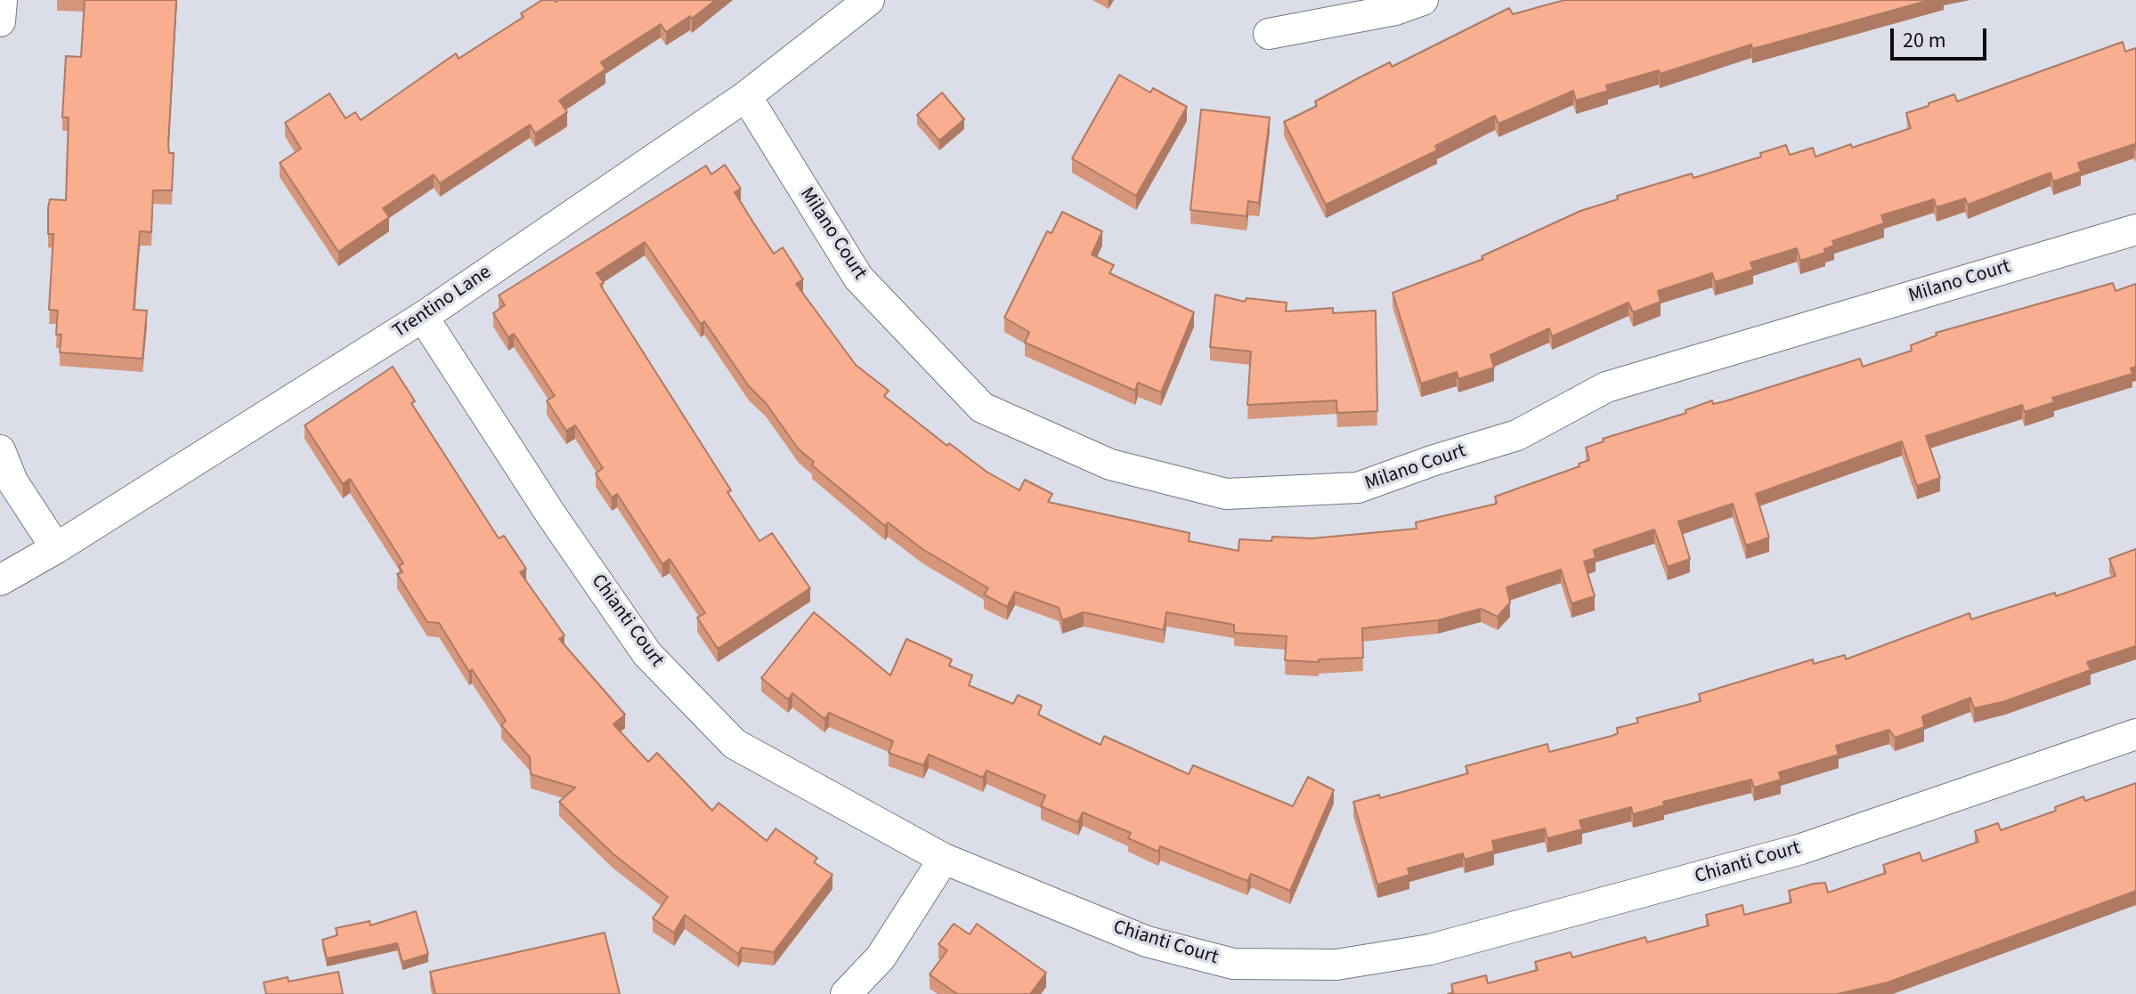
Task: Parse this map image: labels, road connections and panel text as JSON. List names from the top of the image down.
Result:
{
  "streets": {
    "street": ["Milano Court", "Trentino Lane", "Chianti Court"]
  },
  "crossings": [
    ["Milano Court", "Trentino Lane"],
    ["Trentino Lane", "Chianti Court"]
  ],
  "scale_bar": "20 m"
}
